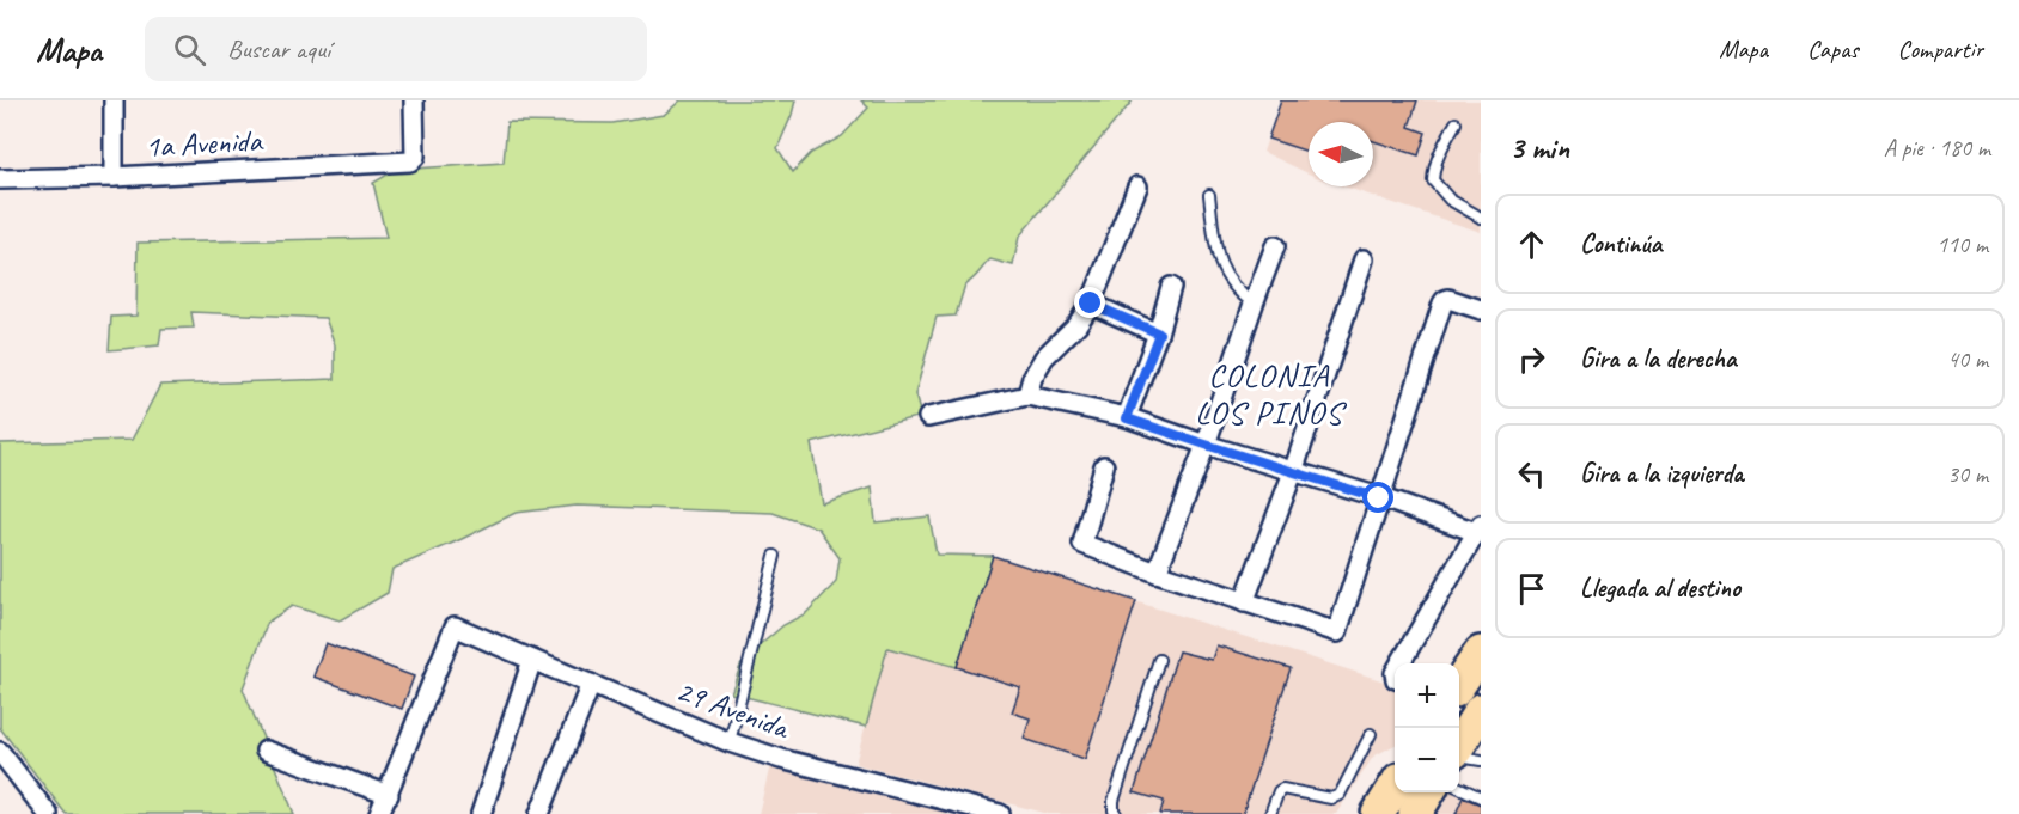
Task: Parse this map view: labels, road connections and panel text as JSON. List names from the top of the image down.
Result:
{
  "streets": {
    "street": ["1a Avenida", "29 Avenida"]
  },
  "districts": ["COLONIA LOS PINOS"],
  "north": "left",
  "page": {
    "header": "Mapa",
    "search": "Buscar aquí",
    "nav": ["Mapa", "Capas", "Compartir"],
    "heading": ["3 min", "A pie · 180 m"],
    "list": [
      ["Continúa", "110 m"],
      ["Gira a la derecha", "40 m"],
      ["Gira a la izquierda", "30 m"],
      "Llegada al destino"
    ],
    "map_buttons": ["+", "−"]
  }
}
